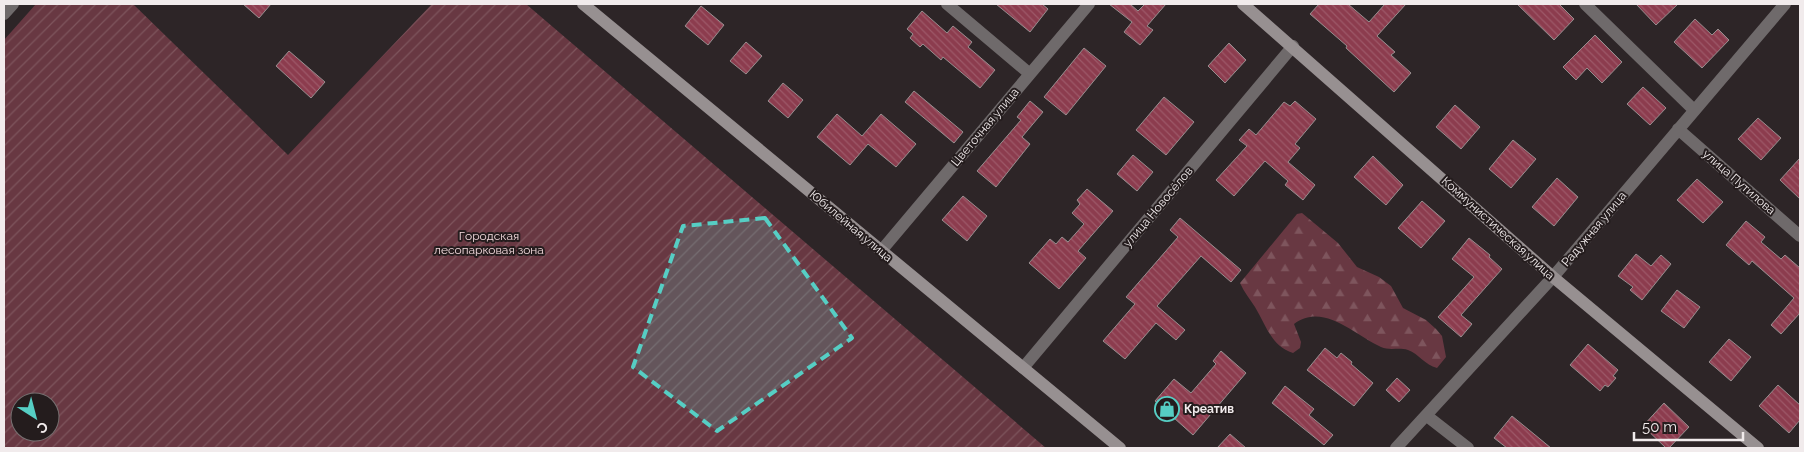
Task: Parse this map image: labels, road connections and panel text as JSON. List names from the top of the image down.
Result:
{
  "streets": {
    "street": [
      "Цветочная улица",
      "улица Путилова",
      "улица Новосёлов",
      "Юбилейная улица",
      "Коммунистическая улица",
      "Радужная улица"
    ]
  },
  "crossings": [
    ["Цветочная улица", "Юбилейная улица"],
    ["улица Путилова", "Радужная улица"],
    ["улица Новосёлов", "Юбилейная улица"],
    ["улица Новосёлов", "Коммунистическая улица"],
    ["Коммунистическая улица", "Радужная улица"]
  ],
  "parks": ["Городская лесопарковая зона"],
  "places": {
    "shop": ["Креатив"]
  },
  "scale_bar": "50 m",
  "north": "bottom right"
}
